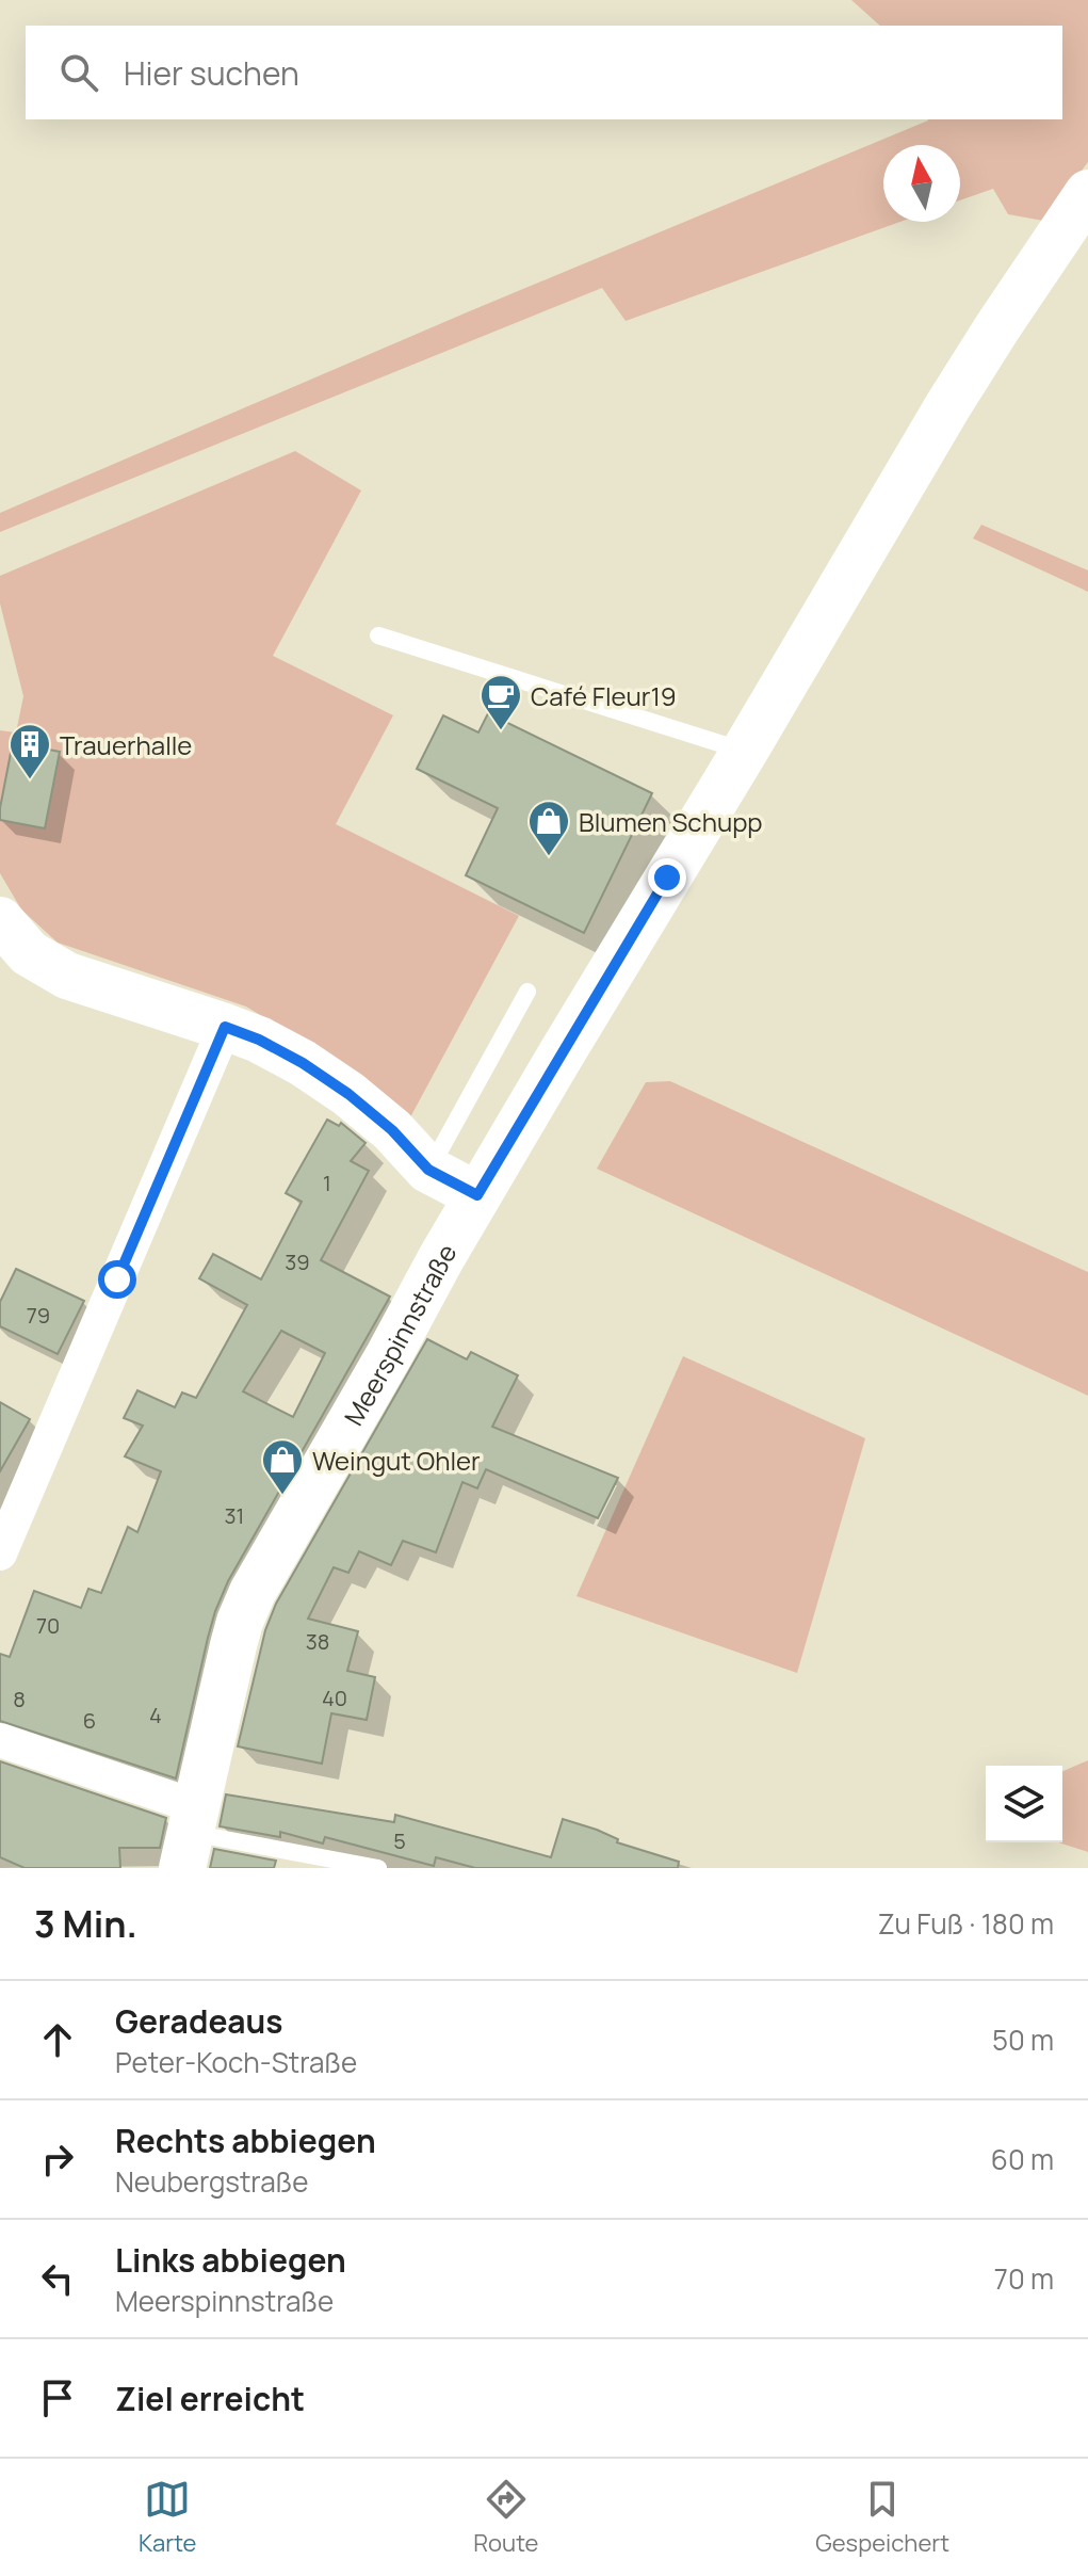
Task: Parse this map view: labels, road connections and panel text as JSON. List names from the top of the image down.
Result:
{
  "streets": {
    "street": ["Meerspinnstraße"]
  },
  "places": {
    "cafe": ["Café Fleur19"],
    "building": ["Trauerhalle"],
    "shop": ["Blumen Schupp", "Weingut Ohler"]
  },
  "house_numbers": [
    "1",
    "39",
    "79",
    "31",
    "70",
    "38",
    "40",
    "8",
    "4",
    "6",
    "5"
  ],
  "north": "top",
  "page": {
    "search": "Hier suchen",
    "heading": ["3 Min.", "Zu Fuß · 180 m"],
    "list": [
      ["Geradeaus", "Peter-Koch-Straße", "50 m"],
      ["Rechts abbiegen", "Neubergstraße", "60 m"],
      ["Links abbiegen", "Meerspinnstraße", "70 m"],
      "Ziel erreicht"
    ],
    "nav": ["Karte", "Route", "Gespeichert"]
  }
}
